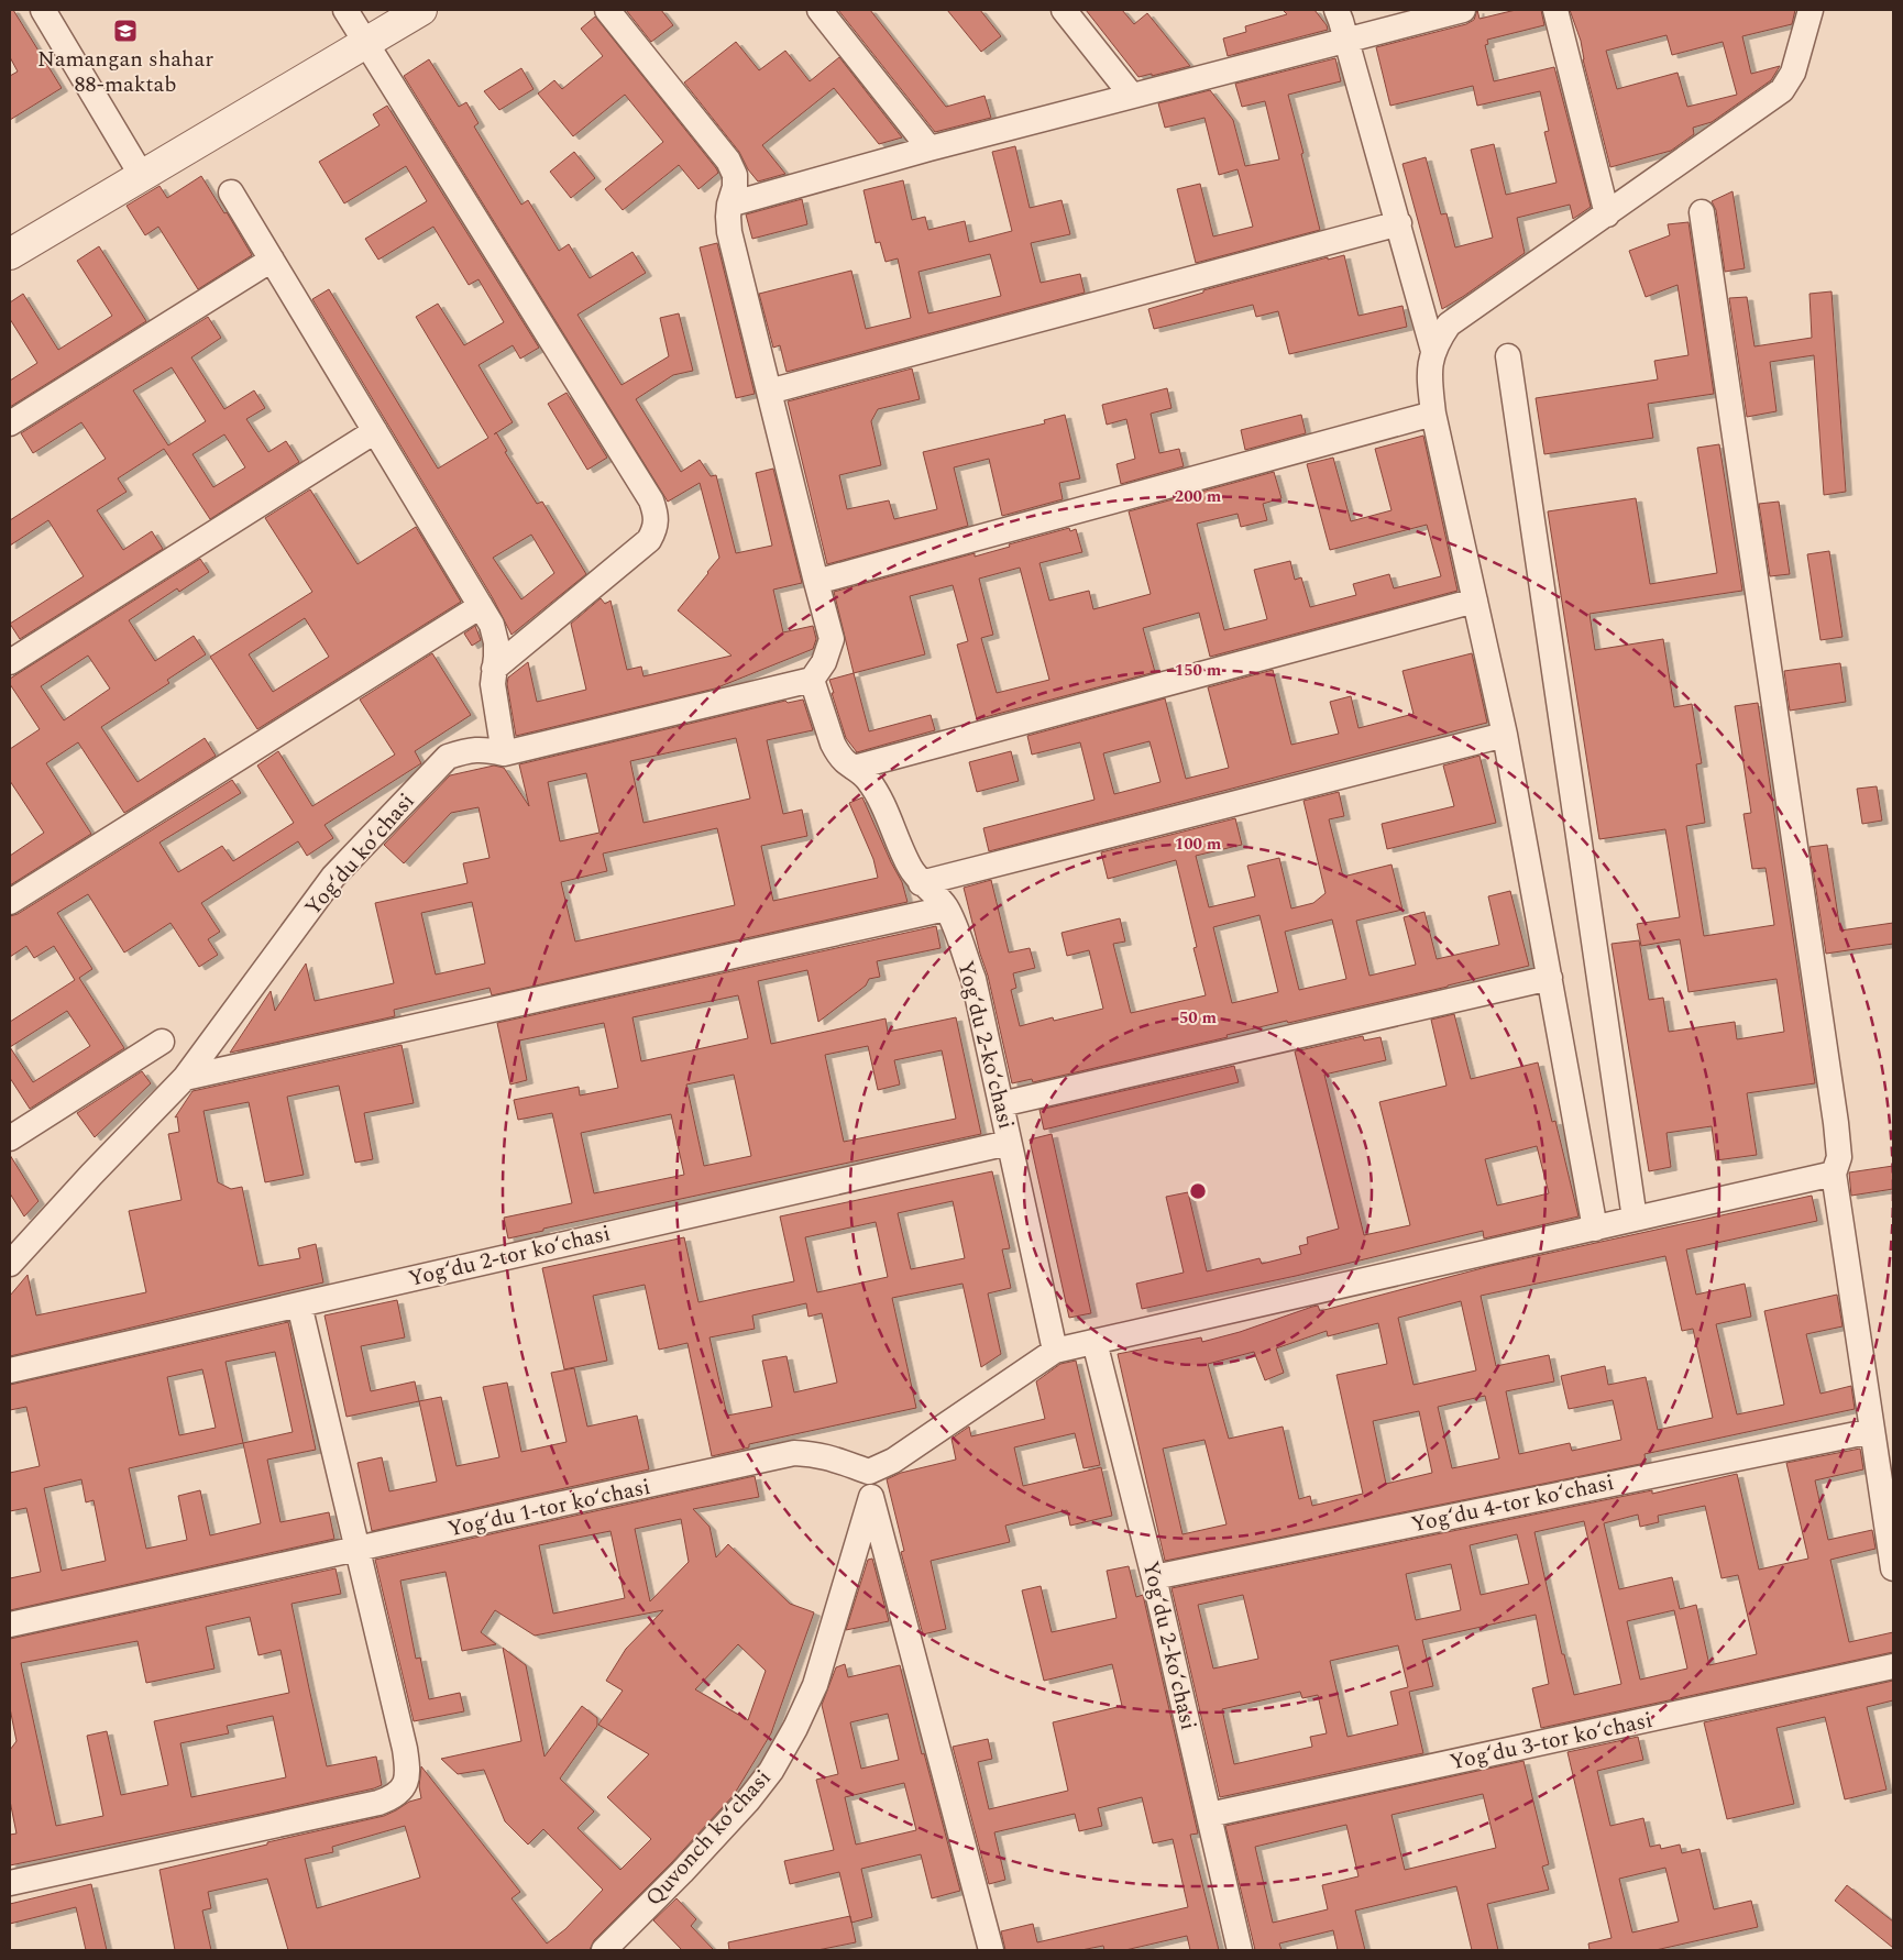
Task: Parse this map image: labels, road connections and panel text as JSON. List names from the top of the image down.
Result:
{
  "streets": {
    "street": [
      "Yogʻdu koʻchasi",
      "Yogʻdu 2-koʻchasi",
      "Yogʻdu 2-tor koʻchasi",
      "Yogʻdu 4-tor koʻchasi",
      "Yogʻdu 1-tor koʻchasi",
      "Yogʻdu 3-tor koʻchasi",
      "Quvonch koʻchasi"
    ]
  },
  "crossings": [
    ["Yogʻdu koʻchasi", "Yogʻdu 2-koʻchasi"],
    ["Yogʻdu 2-koʻchasi", "Yogʻdu 2-tor koʻchasi"],
    ["Yogʻdu 2-koʻchasi", "Yogʻdu 4-tor koʻchasi"],
    ["Yogʻdu 2-koʻchasi", "Yogʻdu 3-tor koʻchasi"]
  ],
  "places": {
    "school or university": ["Namangan shahar 88-maktab"]
  },
  "rings": [
    "200 m",
    "150 m",
    "100 m",
    "50 m"
  ]
}
